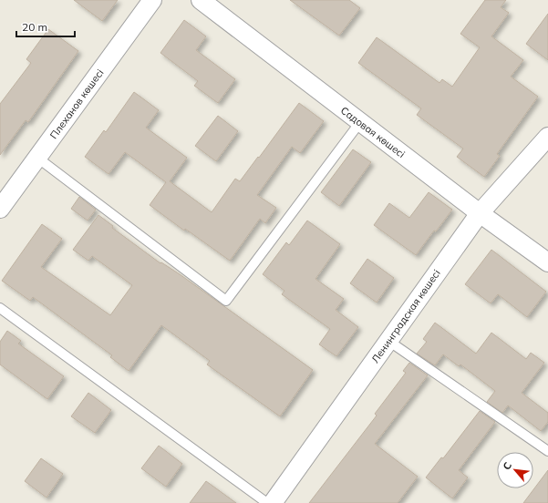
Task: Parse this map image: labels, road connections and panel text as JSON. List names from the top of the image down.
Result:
{
  "streets": {
    "street": ["Плеханов көшесі", "Садовая көшесі", "Ленинградская көшесі"]
  },
  "crossings": [
    ["Садовая көшесі", "Ленинградская көшесі"]
  ],
  "scale_bar": "20 m",
  "north": "top left"
}
